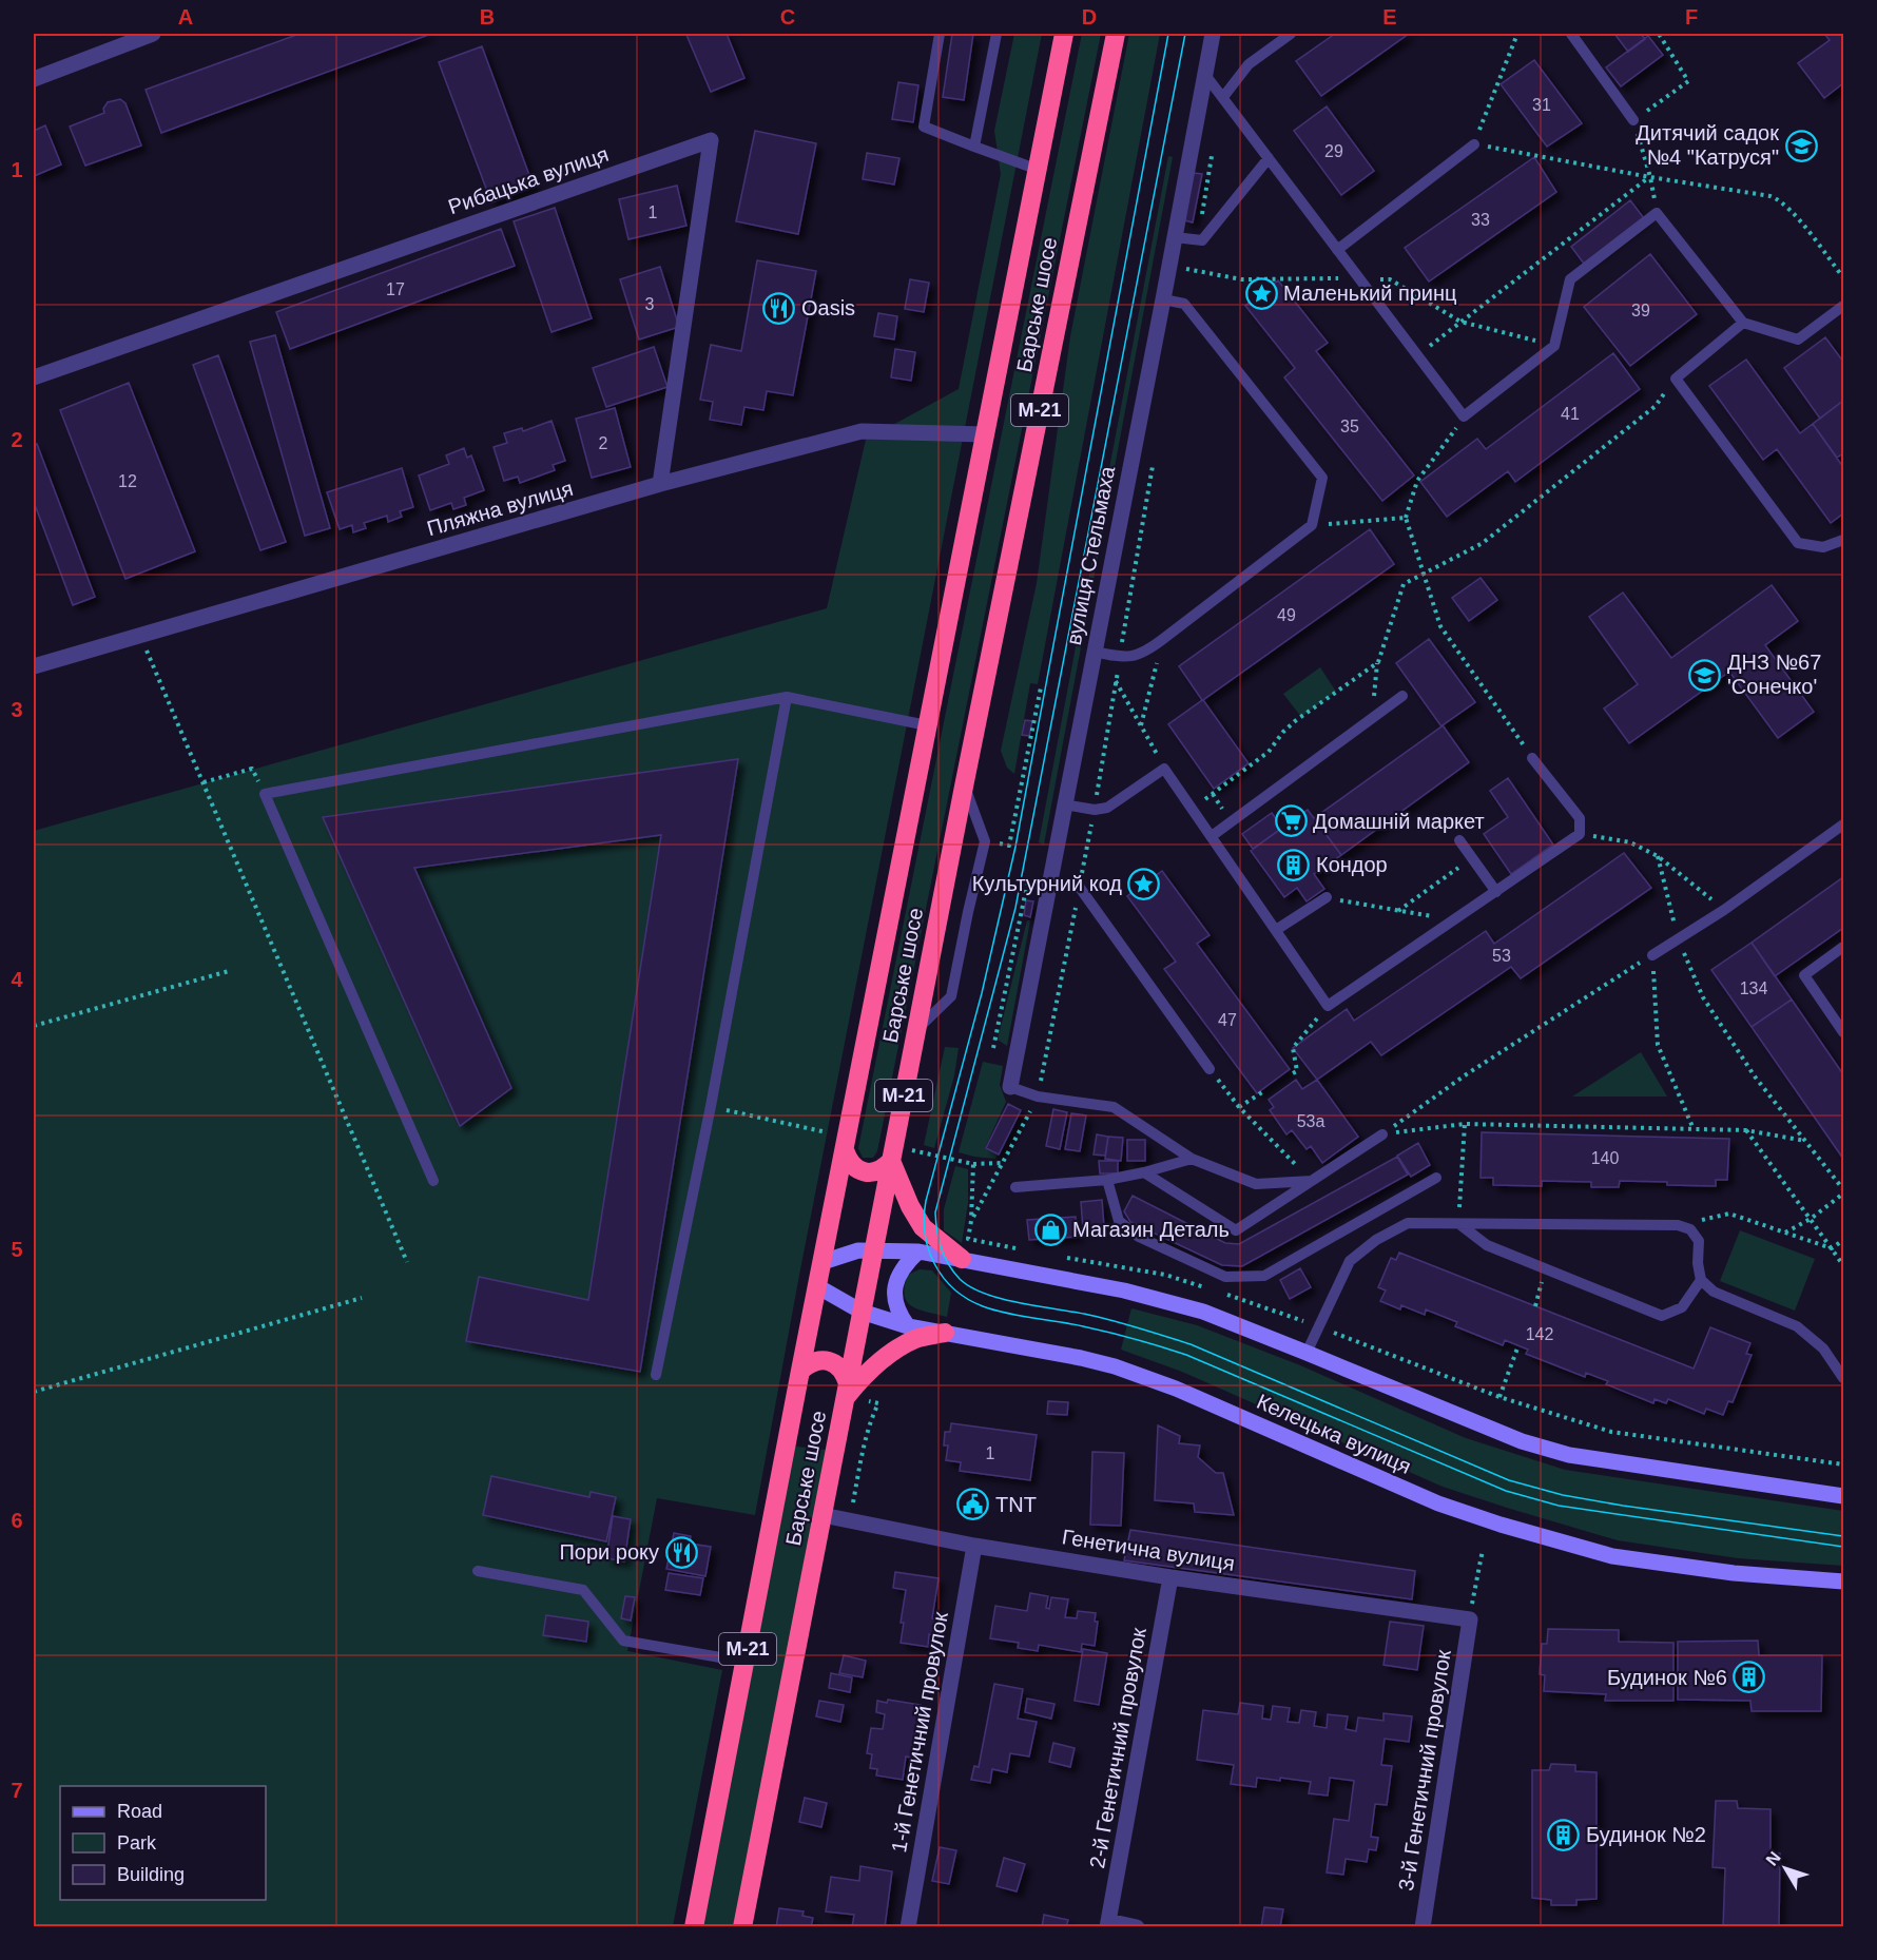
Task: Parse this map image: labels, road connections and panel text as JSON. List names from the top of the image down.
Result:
{
  "streets": {
    "highway": ["Барське шосе", "М-21"],
    "main road": ["Келецька вулиця"],
    "street": [
      "Рибацька вулиця",
      "Пляжна вулиця",
      "вулиця Стельмаха",
      "Генетична вулиця",
      "1-й Генетичний провулок",
      "2-й Генетичний провулок",
      "3-й Генетичний провулок"
    ]
  },
  "crossings": [
    ["Рибацька вулиця", "Пляжна вулиця"],
    ["Барське шосе", "Келецька вулиця"],
    ["Барське шосе", "Генетична вулиця"],
    ["М-21", "Пляжна вулиця"],
    ["М-21", "Келецька вулиця"],
    ["Генетична вулиця", "1-й Генетичний провулок"],
    ["Генетична вулиця", "2-й Генетичний провулок"],
    ["Генетична вулиця", "3-й Генетичний провулок"]
  ],
  "places": {
    "school or university": ["Дитячий садок №4 \"Катруся\"", "ДНЗ №67 'Сонечко'"],
    "place": ["Маленький принц", "Культурний код"],
    "restaurant": ["Oasis", "Пори року"],
    "supermarket": ["Домашній маркет"],
    "building": ["Кондор", "Будинок №6", "Будинок №2"],
    "shop": ["Магазин Деталь"],
    "public building": ["TNT"]
  },
  "house_numbers": [
    "31",
    "29",
    "1",
    "33",
    "17",
    "3",
    "39",
    "41",
    "35",
    "2",
    "12",
    "49",
    "53",
    "134",
    "47",
    "53а",
    "140",
    "142",
    "1"
  ],
  "legend": ["Road", "Park", "Building"],
  "north": "top left",
  "grid": {
    "columns": [
      "A",
      "B",
      "C",
      "D",
      "E",
      "F"
    ],
    "rows": [
      "1",
      "2",
      "3",
      "4",
      "5",
      "6",
      "7"
    ]
  }
}
